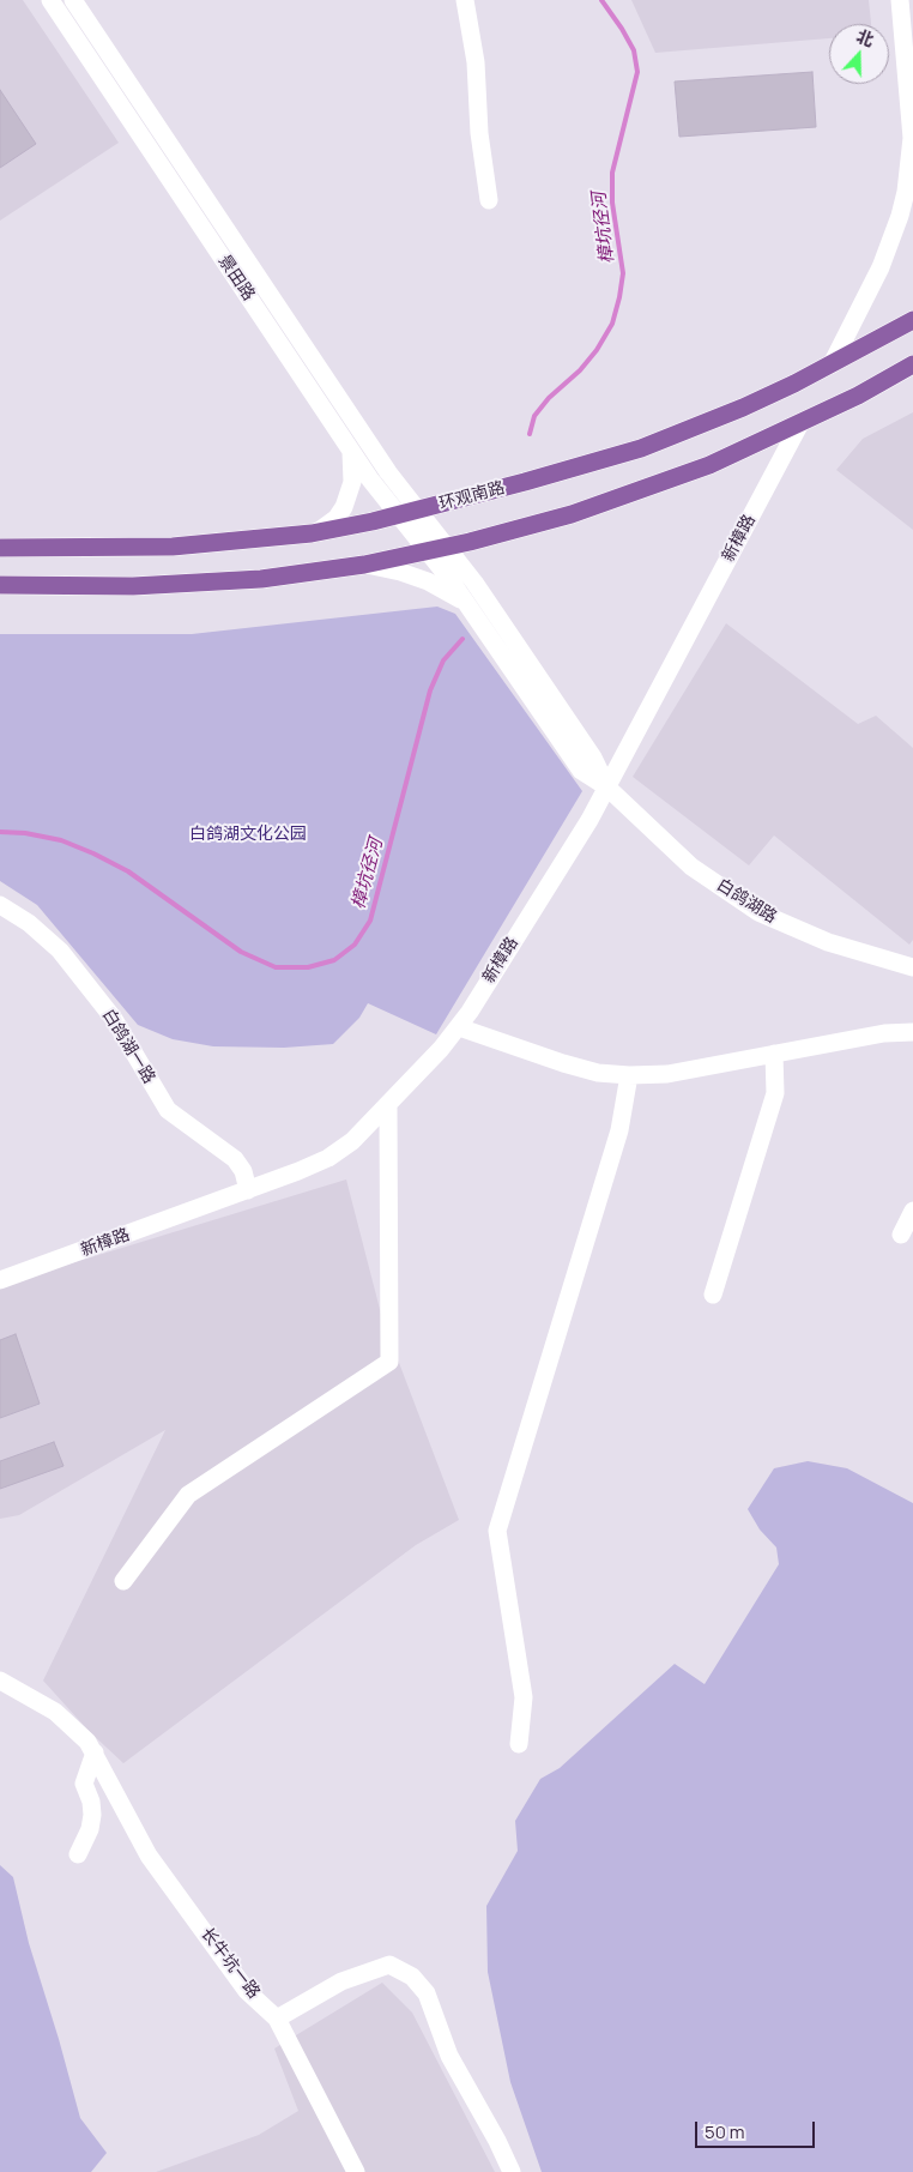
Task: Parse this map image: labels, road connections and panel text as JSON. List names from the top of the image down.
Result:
{
  "streets": {
    "main road": ["环观南路"],
    "street": [
      "景田路",
      "新樟路",
      "白鸽湖路",
      "白鸽湖一路",
      "长牛坑一路"
    ]
  },
  "crossings": [
    ["景田路", "环观南路"],
    ["景田路", "白鸽湖路"],
    ["新樟路", "白鸽湖路"],
    ["新樟路", "白鸽湖一路"]
  ],
  "water": ["樟坑径河"],
  "parks": ["白鸽湖文化公园"],
  "scale_bar": "50 m",
  "north": "top"
}
